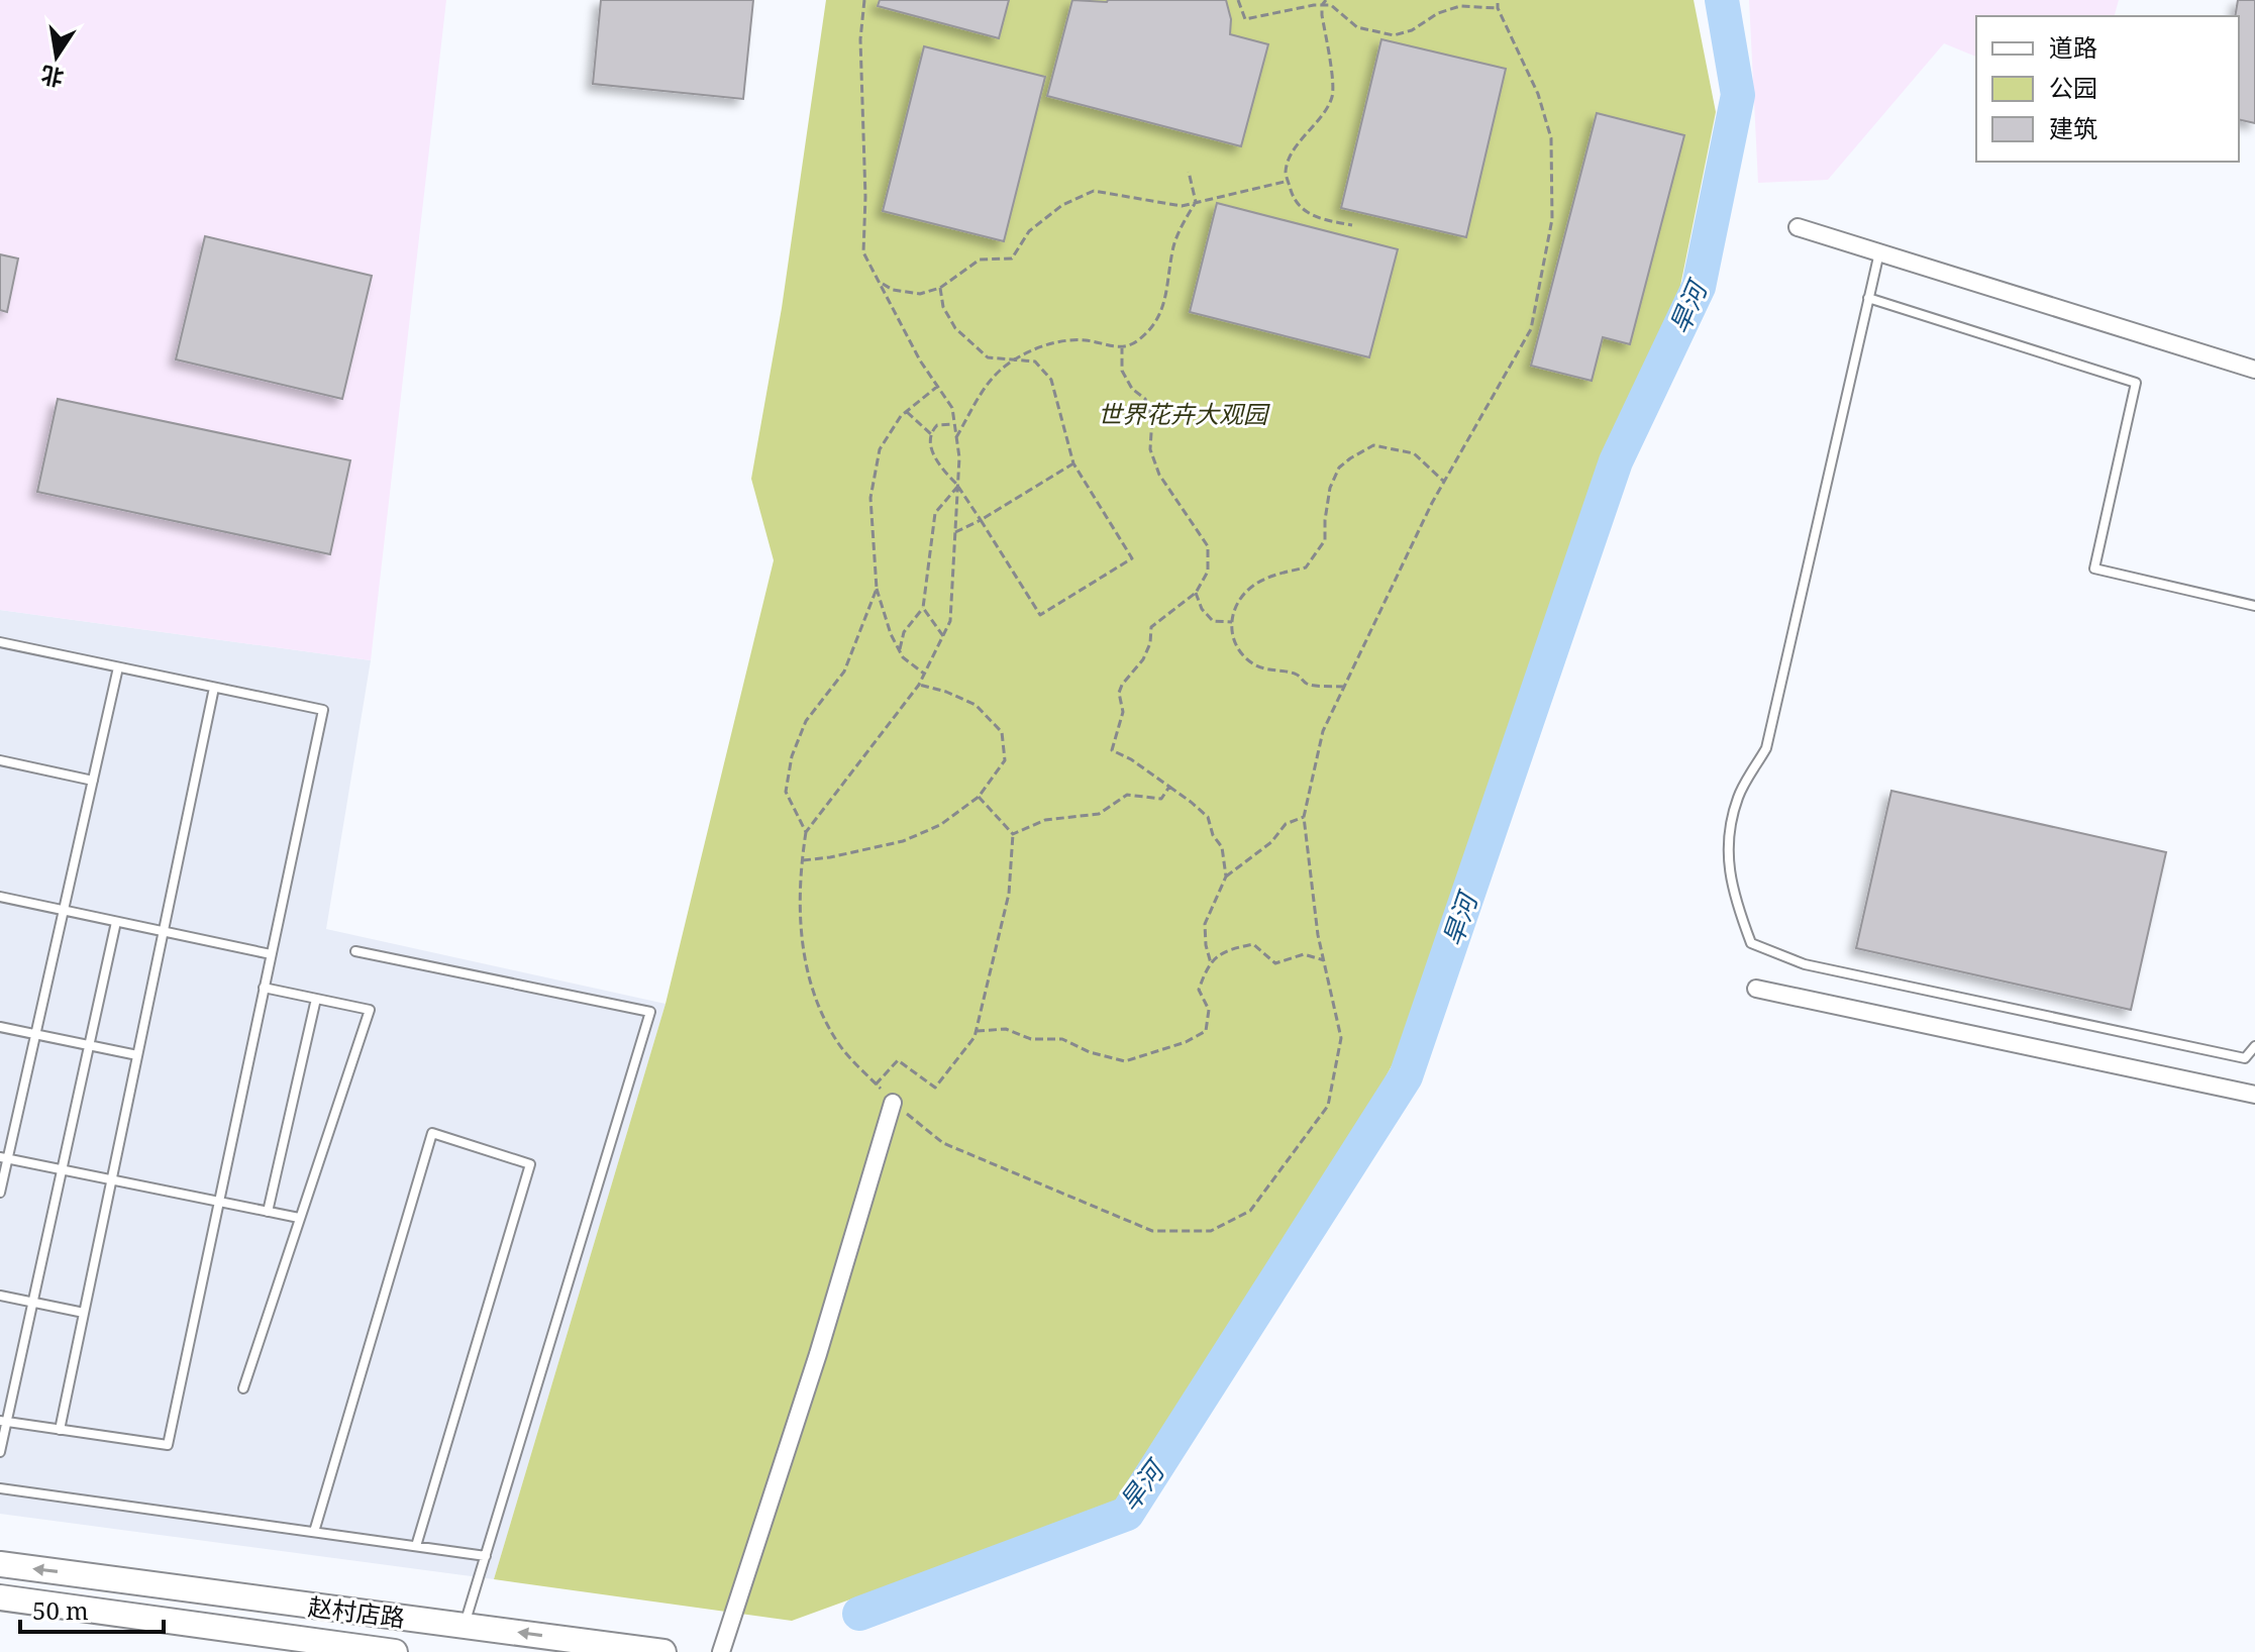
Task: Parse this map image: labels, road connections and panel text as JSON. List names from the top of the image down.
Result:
{
  "streets": {
    "main road": ["赵村店路"]
  },
  "water": ["旱河"],
  "parks": ["世界花卉大观园"],
  "legend": ["道路", "公园", "建筑"],
  "scale_bar": "50 m",
  "north": "bottom"
}
